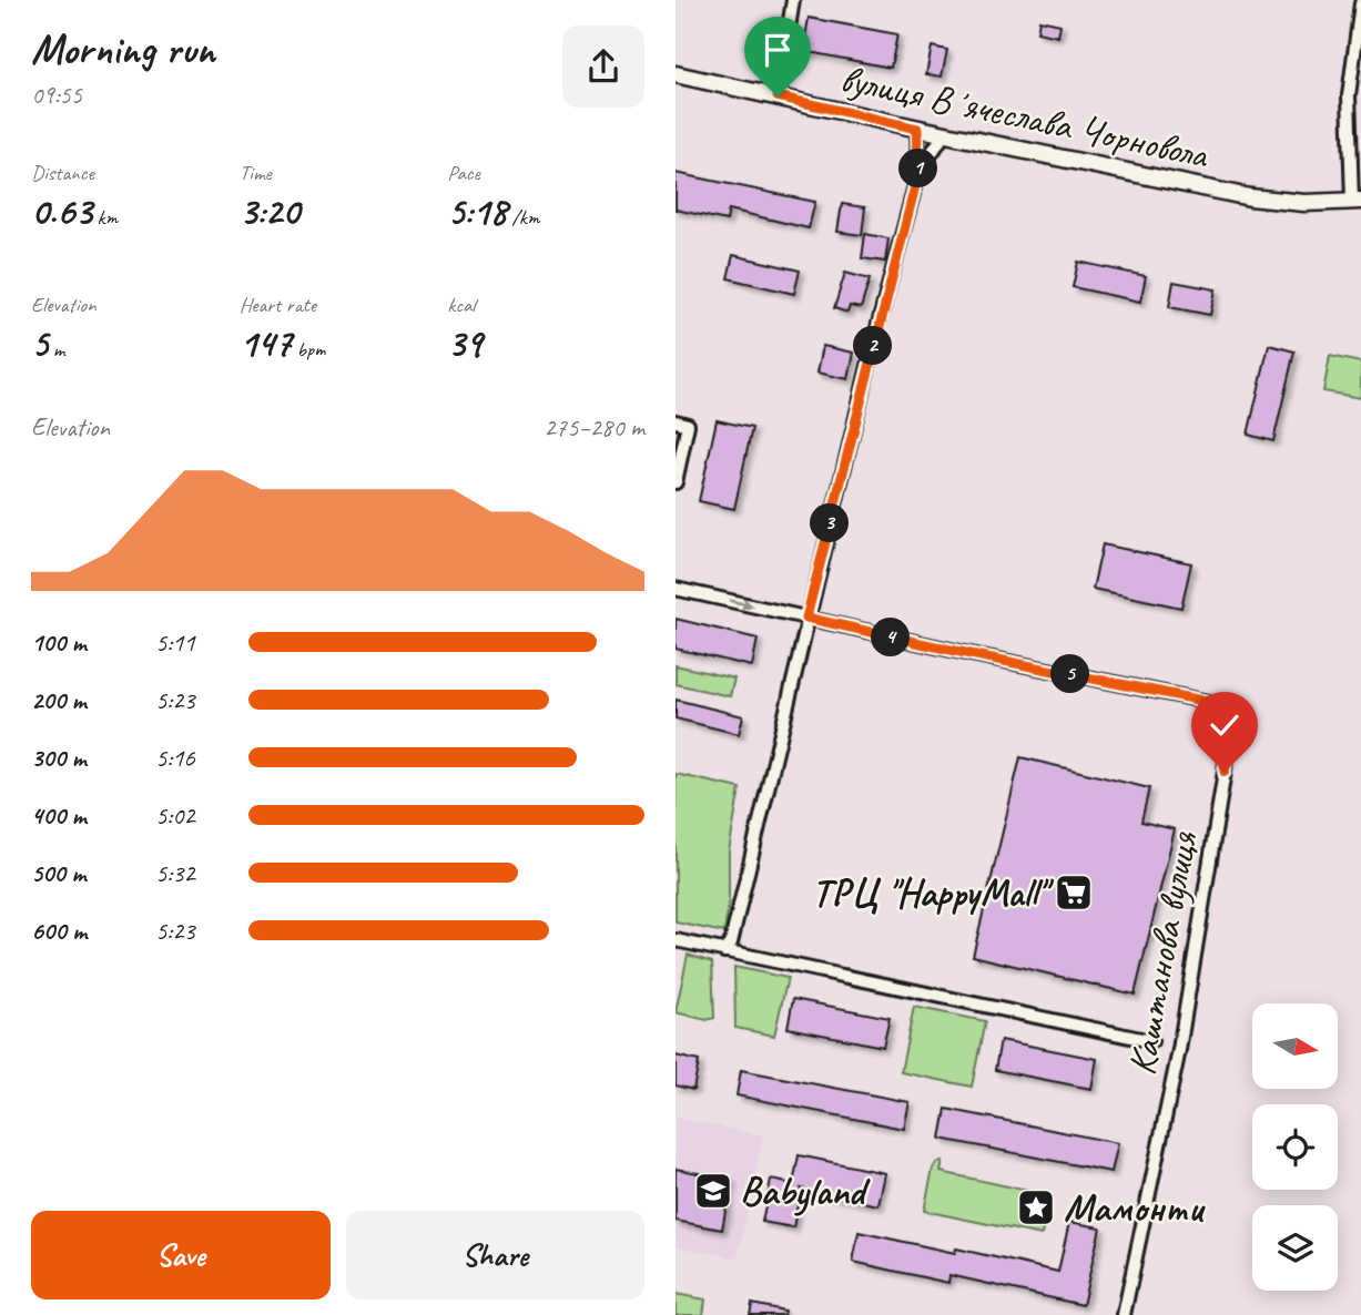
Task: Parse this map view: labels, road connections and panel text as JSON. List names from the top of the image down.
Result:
{
  "streets": {
    "main road": ["вулиця Вʼячеслава Чорновола"],
    "street": ["Каштанова вулиця"]
  },
  "places": {
    "supermarket": ["ТРЦ \"HappyMall\""],
    "school or university": ["Babyland"],
    "place": ["Мамонти"]
  },
  "north": "right",
  "page": {
    "heading": ["Morning run", "09:55"],
    "stats": [
      ["Distance", "0.63 km"],
      ["Time", "3:20"],
      ["Pace", "5:18 /km"],
      ["Elevation", "5 m"],
      ["Heart rate", "147 bpm"],
      ["kcal", "39"]
    ],
    "pins": [
      "1",
      "2",
      "3",
      "4",
      "5"
    ],
    "chart": ["Elevation", "275–280 m"],
    "list": [
      {
        "name": "100 m",
        "note": "5:11"
      },
      {
        "name": "200 m",
        "note": "5:23"
      },
      {
        "name": "300 m",
        "note": "5:16"
      },
      {
        "name": "400 m",
        "note": "5:02"
      },
      {
        "name": "500 m",
        "note": "5:32"
      },
      {
        "name": "600 m",
        "note": "5:23"
      }
    ],
    "buttons": ["Save", "Share"]
  }
}
